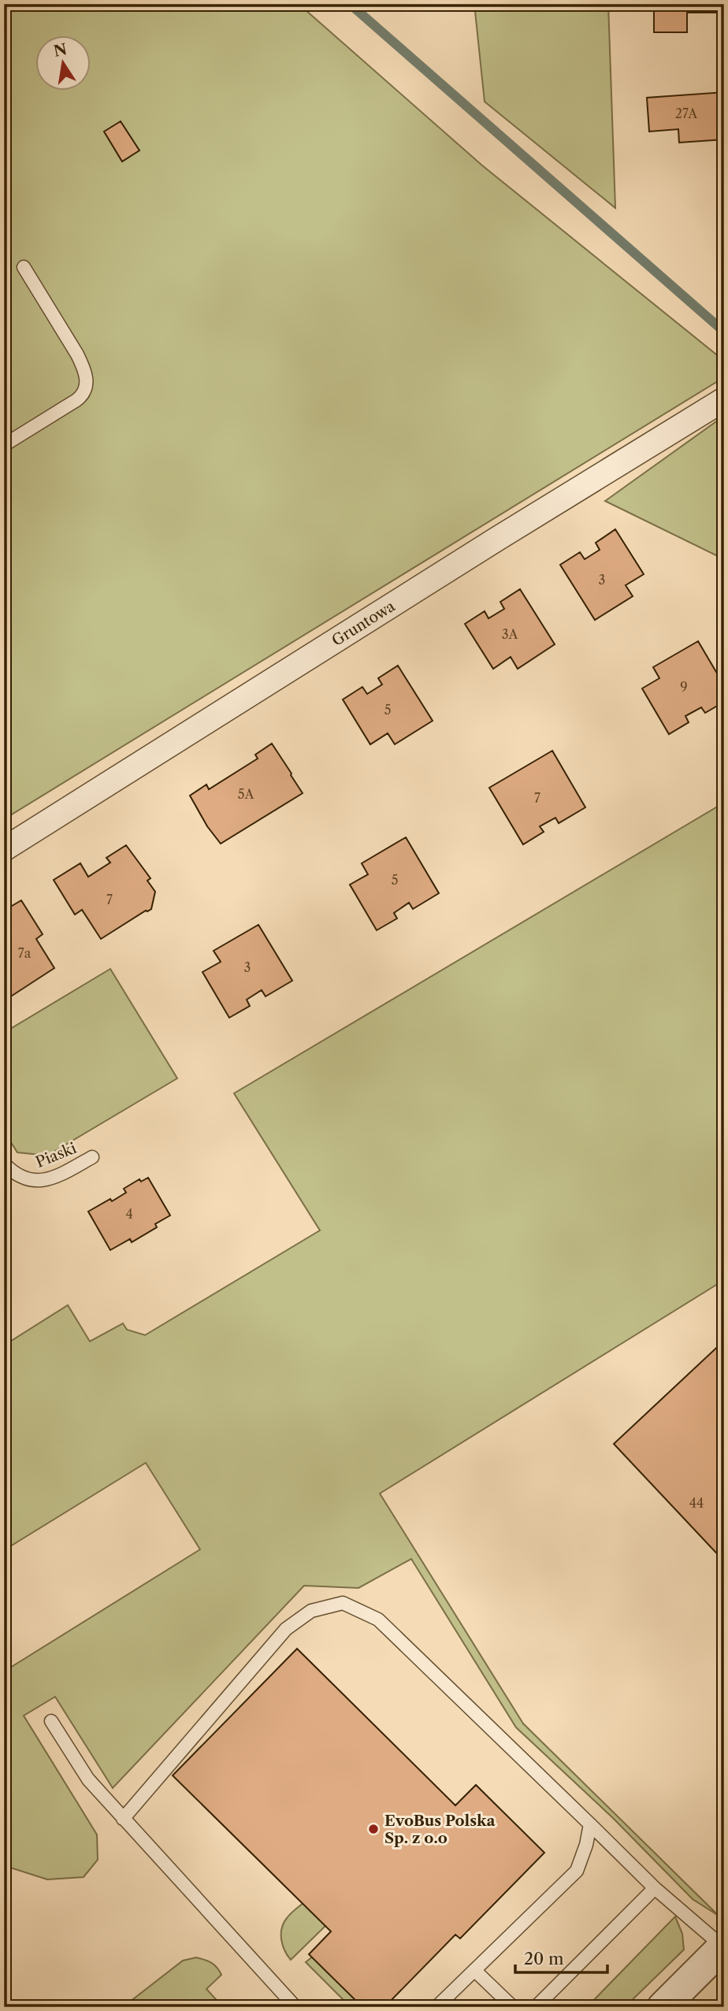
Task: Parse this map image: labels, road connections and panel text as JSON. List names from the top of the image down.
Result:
{
  "streets": {
    "street": ["Gruntowa"],
    "lane": ["Piaski"]
  },
  "places": ["EvoBus Polska Sp. z o.o"],
  "house_numbers": [
    "27A",
    "3",
    "3A",
    "9",
    "5",
    "5A",
    "7",
    "5",
    "7",
    "7a",
    "3",
    "4",
    "44"
  ],
  "scale_bar": "20 m",
  "north": "top"
}
